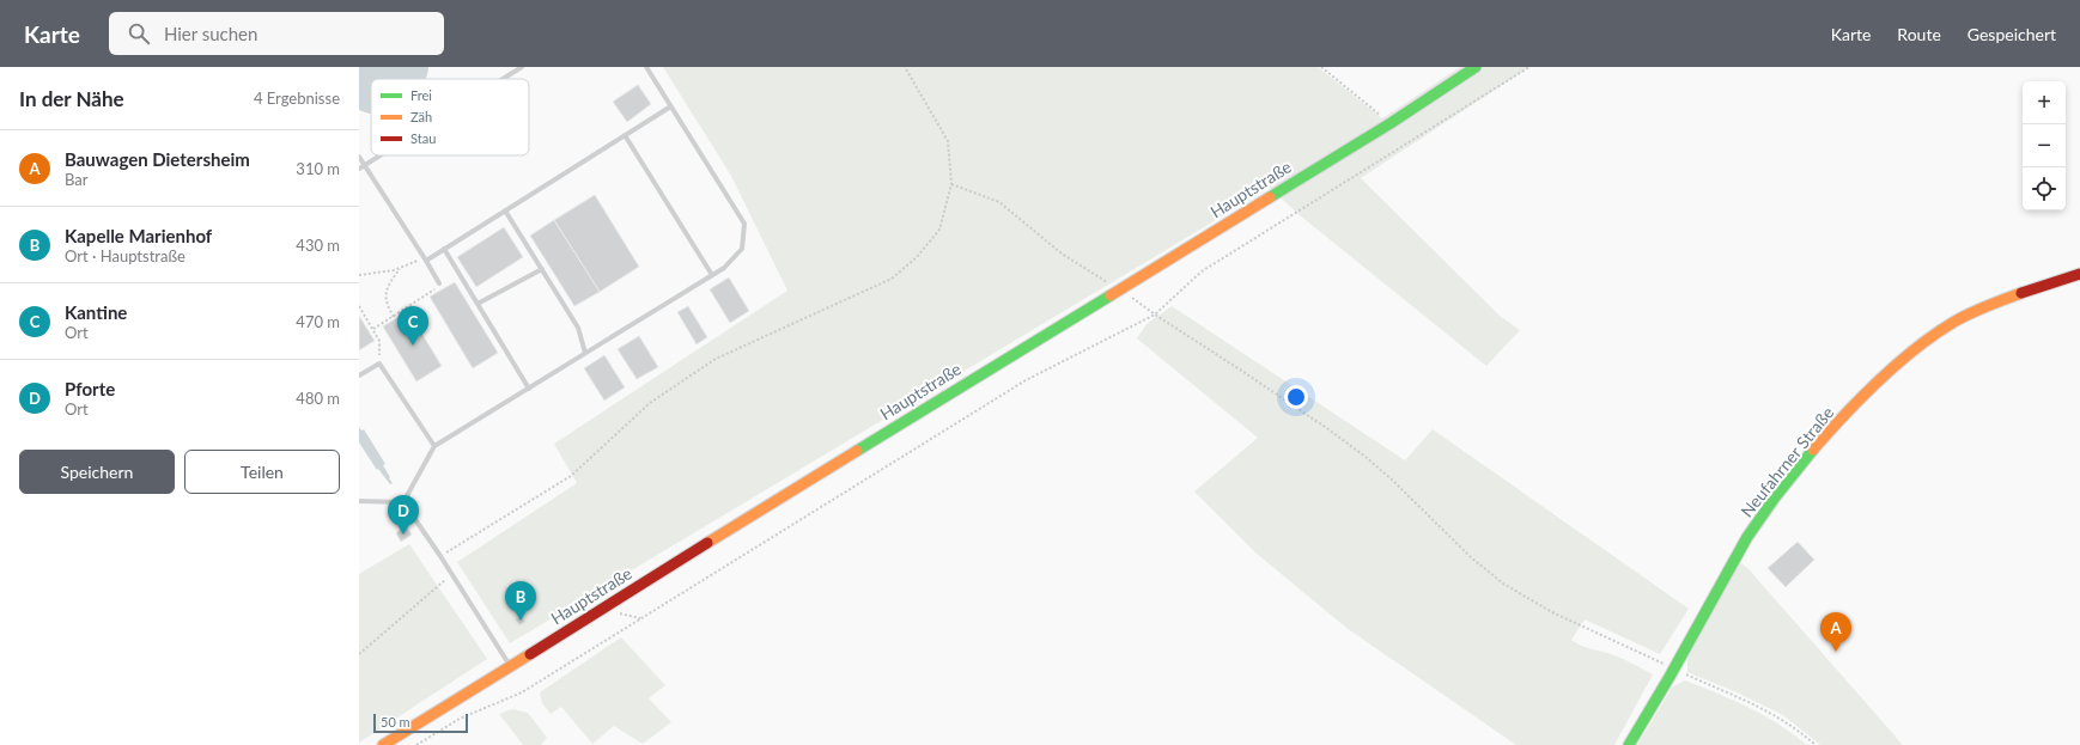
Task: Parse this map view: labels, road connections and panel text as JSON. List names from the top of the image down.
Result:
{
  "streets": {
    "main road": ["Hauptstraße", "Neufahrner Straße"]
  },
  "legend": ["Frei", "Zäh", "Stau"],
  "scale_bar": "50 m",
  "page": {
    "header": "Karte",
    "search": "Hier suchen",
    "nav": ["Karte", "Route", "Gespeichert"],
    "heading": ["In der Nähe", "4 Ergebnisse"],
    "map_buttons": ["+", "−"],
    "list": [
      {
        "mark": "A",
        "name": "Bauwagen Dietersheim",
        "note": "Bar",
        "value": "310 m"
      },
      {
        "mark": "B",
        "name": "Kapelle Marienhof",
        "note": "Ort · Hauptstraße",
        "value": "430 m"
      },
      {
        "mark": "C",
        "name": "Kantine",
        "note": "Ort",
        "value": "470 m"
      },
      {
        "mark": "D",
        "name": "Pforte",
        "note": "Ort",
        "value": "480 m"
      }
    ],
    "pins": [
      "C",
      "D",
      "B",
      "A"
    ],
    "buttons": ["Speichern", "Teilen"],
    "scale": "50 m"
  }
}
